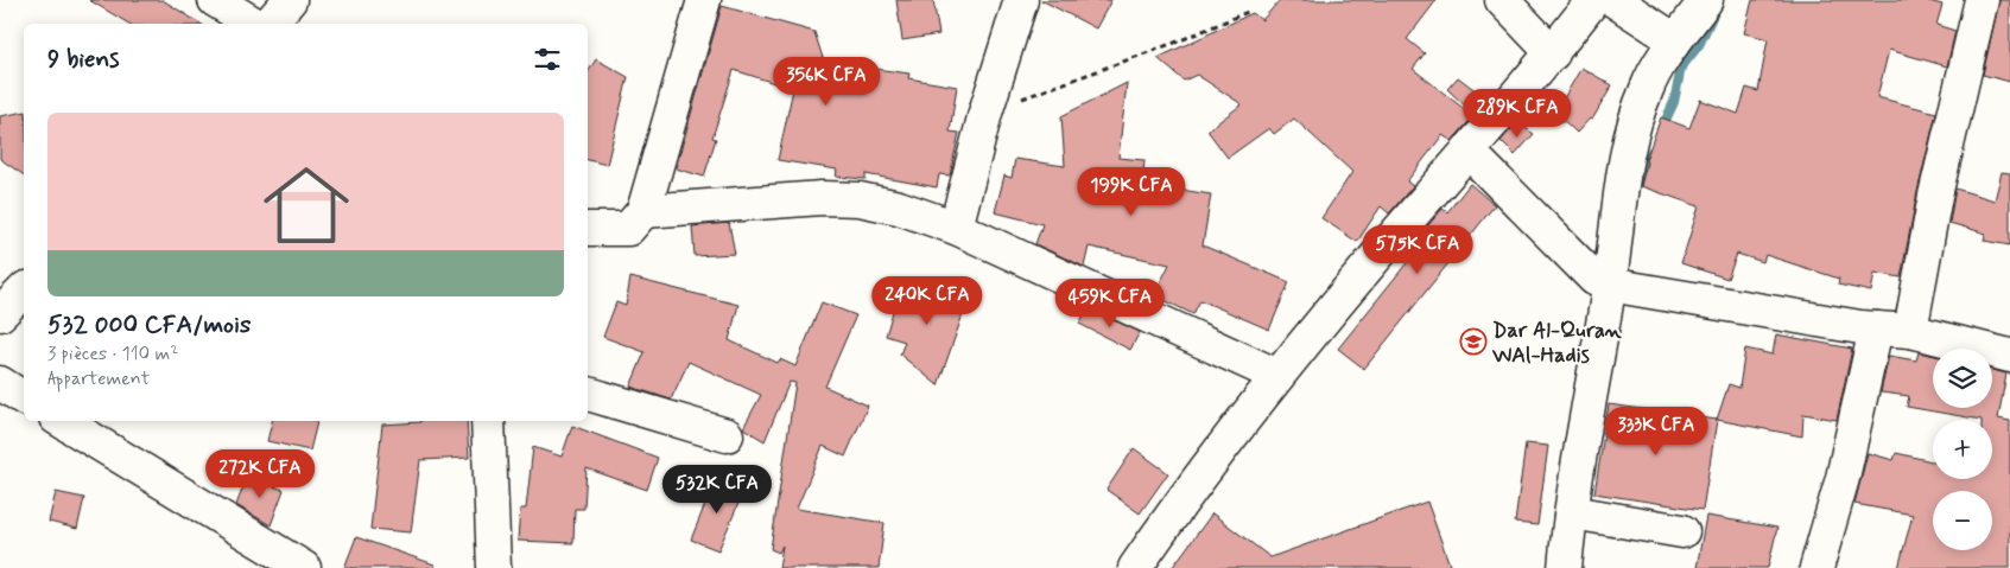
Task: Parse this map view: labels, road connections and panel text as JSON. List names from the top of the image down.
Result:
{
  "places": {
    "school or university": ["Dar Al-Quran WAl-Hadis"]
  },
  "page": {
    "heading": "9 biens",
    "price": [
      "356K CFA",
      "289K CFA",
      "199K CFA",
      "575K CFA",
      "240K CFA",
      "459K CFA",
      "333K CFA",
      "272K CFA",
      "532K CFA"
    ],
    "list": [
      {
        "name": "532 000 CFA/mois",
        "note": "3 pièces · 110 m² · Appartement"
      }
    ],
    "map_buttons": ["+", "−"]
  }
}
